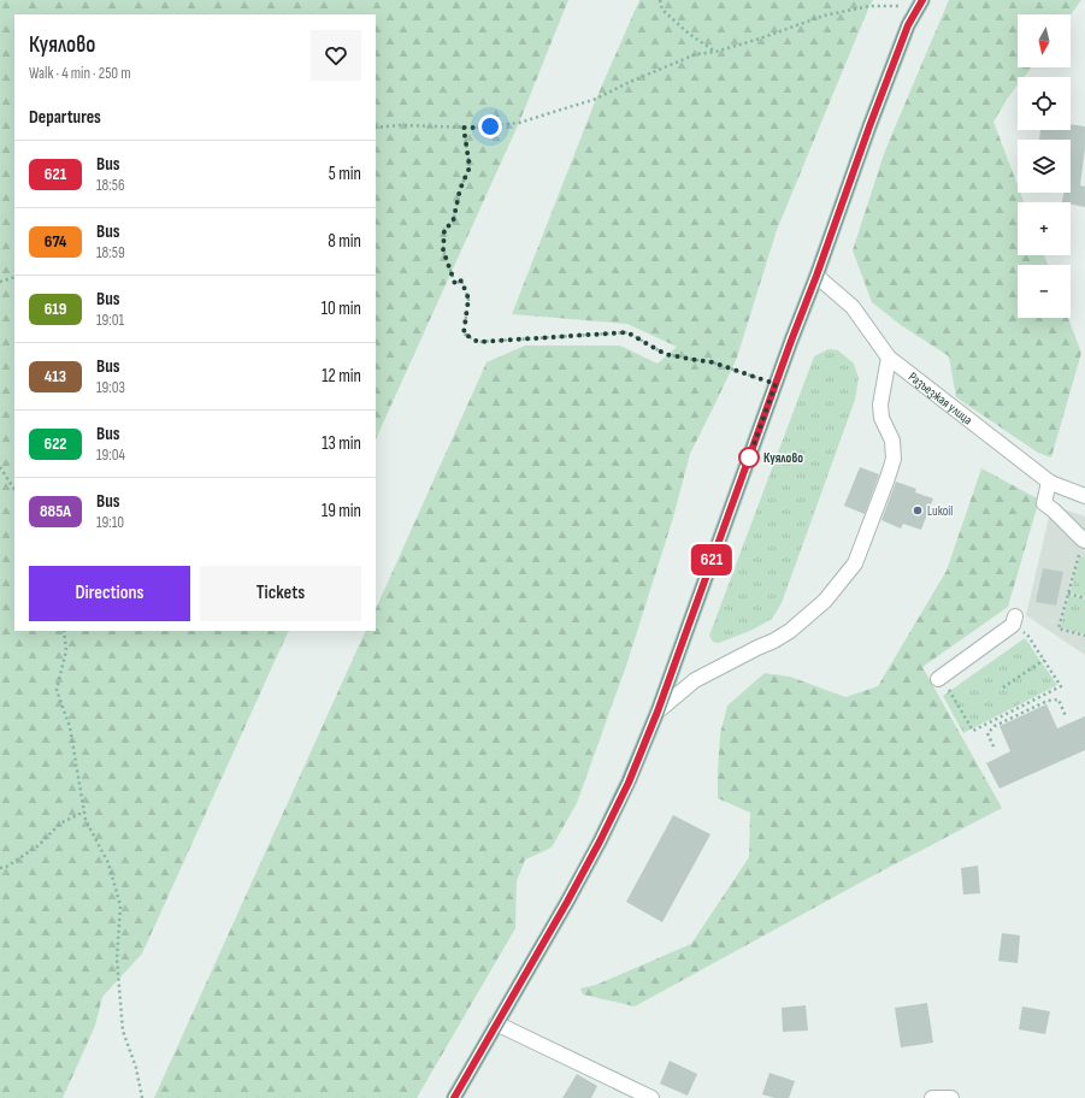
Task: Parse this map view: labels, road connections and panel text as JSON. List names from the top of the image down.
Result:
{
  "streets": {
    "street": ["Разъезжая улица"]
  },
  "places": ["Куялово", "Lukoil"],
  "lines": ["bus line 621"],
  "north": "bottom",
  "page": {
    "on_map": "621",
    "map_buttons": ["+", "−"],
    "heading": [
      ["Куялово", "Walk · 4 min · 250 m"],
      "Departures"
    ],
    "list": [
      {
        "mark": "621",
        "name": "Bus",
        "note": "18:56",
        "value": "5 min"
      },
      {
        "mark": "674",
        "name": "Bus",
        "note": "18:59",
        "value": "8 min"
      },
      {
        "mark": "619",
        "name": "Bus",
        "note": "19:01",
        "value": "10 min"
      },
      {
        "mark": "413",
        "name": "Bus",
        "note": "19:03",
        "value": "12 min"
      },
      {
        "mark": "622",
        "name": "Bus",
        "note": "19:04",
        "value": "13 min"
      },
      {
        "mark": "885А",
        "name": "Bus",
        "note": "19:10",
        "value": "19 min"
      }
    ],
    "buttons": ["Directions", "Tickets"]
  }
}
